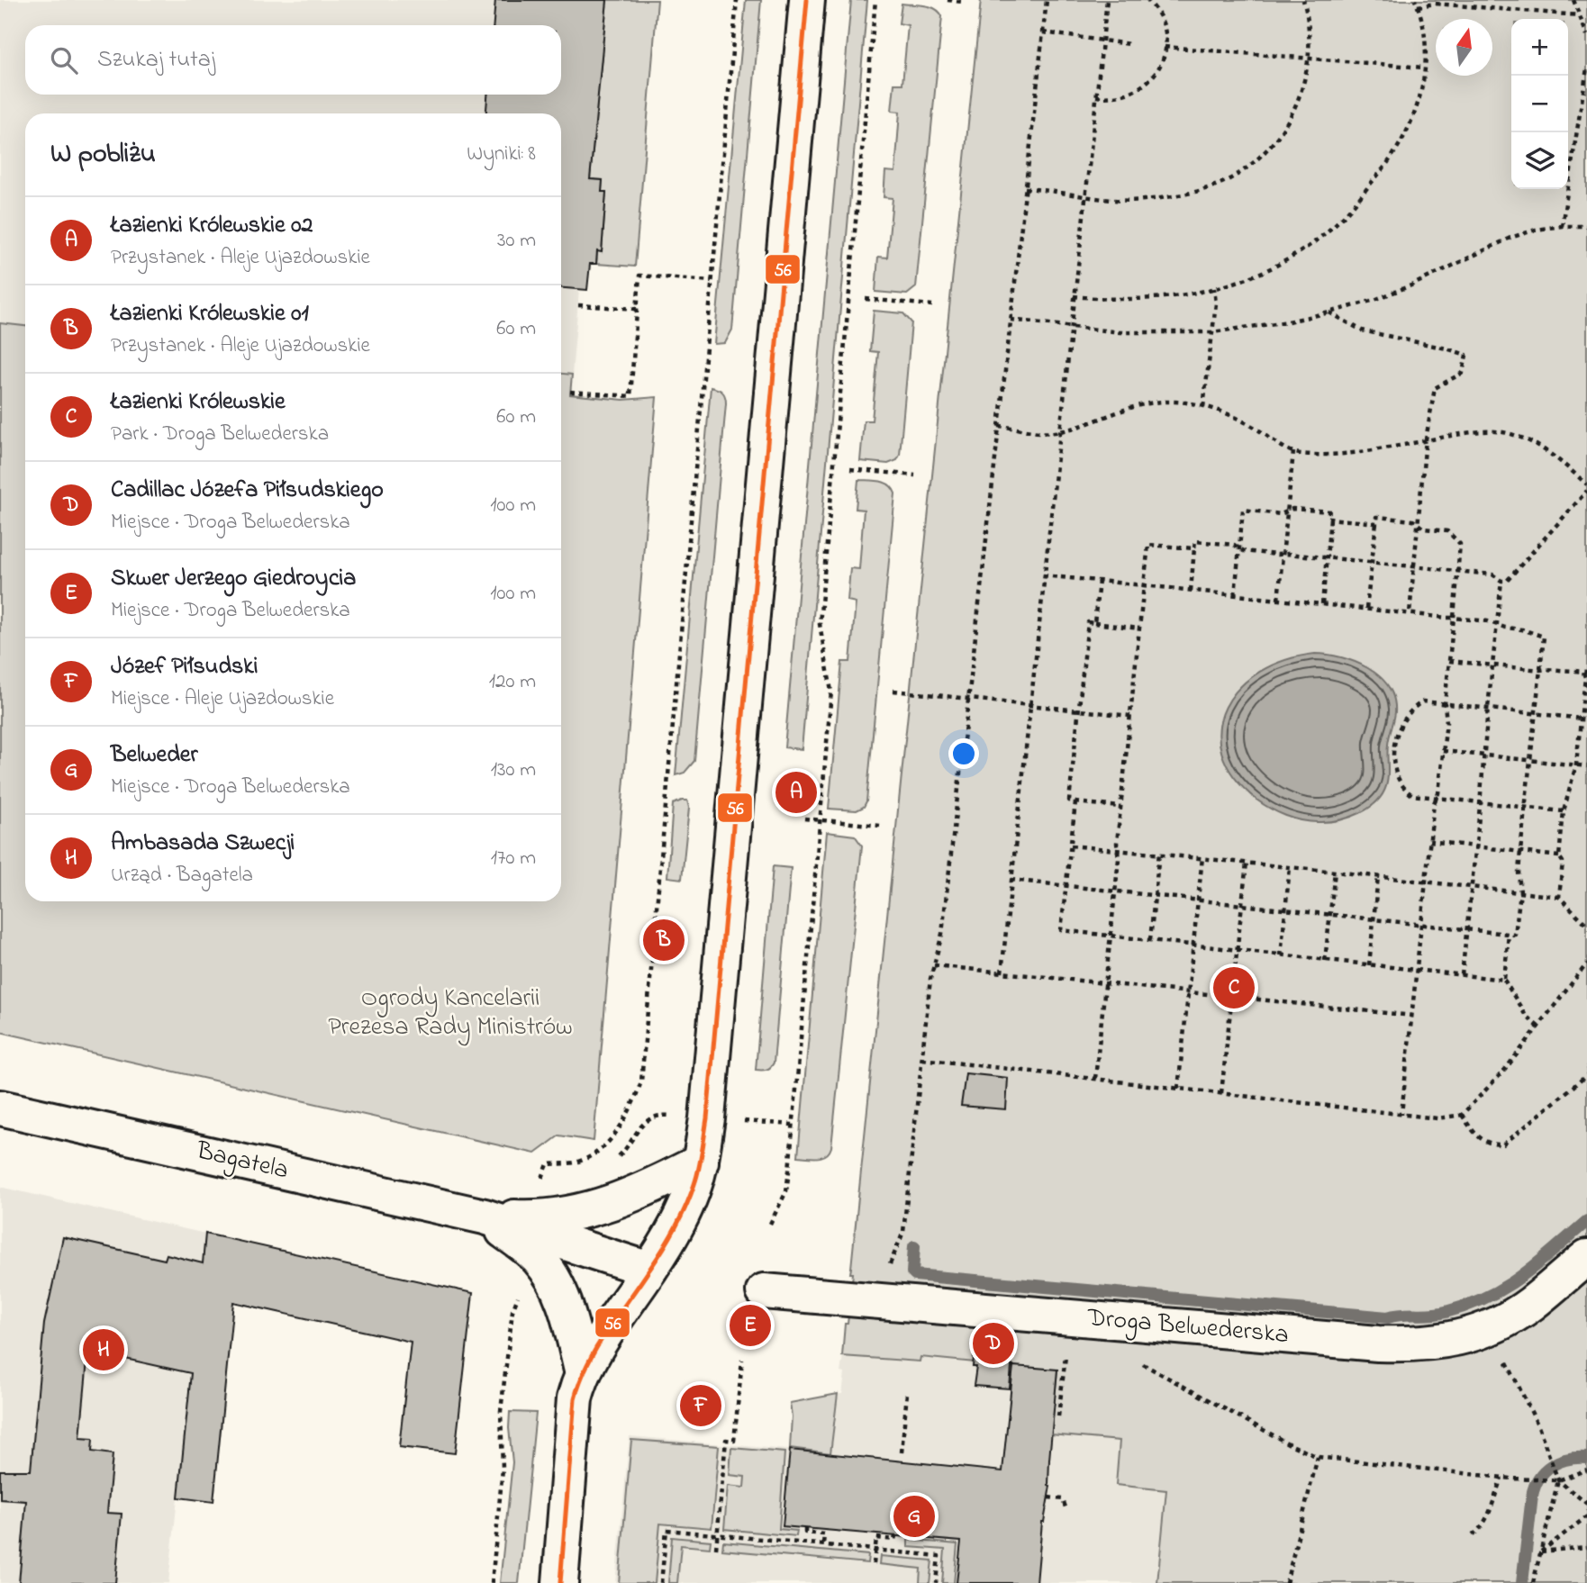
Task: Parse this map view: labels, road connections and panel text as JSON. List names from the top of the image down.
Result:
{
  "streets": {
    "street": ["Bagatela", "Droga Belwederska"]
  },
  "parks": ["Ogrody Kancelarii Prezesa Rady Ministrów"],
  "lines": ["transit line 56"],
  "north": "top",
  "page": {
    "map_buttons": ["+", "−"],
    "search": "Szukaj tutaj",
    "heading": ["W pobliżu", "Wyniki: 8"],
    "list": [
      {
        "mark": "A",
        "name": "Łazienki Królewskie 02",
        "note": "Przystanek · Aleje Ujazdowskie",
        "value": "30 m"
      },
      {
        "mark": "B",
        "name": "Łazienki Królewskie 01",
        "note": "Przystanek · Aleje Ujazdowskie",
        "value": "60 m"
      },
      {
        "mark": "C",
        "name": "Łazienki Królewskie",
        "note": "Park · Droga Belwederska",
        "value": "60 m"
      },
      {
        "mark": "D",
        "name": "Cadillac Józefa Piłsudskiego",
        "note": "Miejsce · Droga Belwederska",
        "value": "100 m"
      },
      {
        "mark": "E",
        "name": "Skwer Jerzego Giedroycia",
        "note": "Miejsce · Droga Belwederska",
        "value": "100 m"
      },
      {
        "mark": "F",
        "name": "Józef Piłsudski",
        "note": "Miejsce · Aleje Ujazdowskie",
        "value": "120 m"
      },
      {
        "mark": "G",
        "name": "Belweder",
        "note": "Miejsce · Droga Belwederska",
        "value": "130 m"
      },
      {
        "mark": "H",
        "name": "Ambasada Szwecji",
        "note": "Urząd · Bagatela",
        "value": "170 m"
      }
    ],
    "pins": [
      "A",
      "B",
      "C",
      "E",
      "D",
      "H",
      "F",
      "G"
    ]
  }
}
